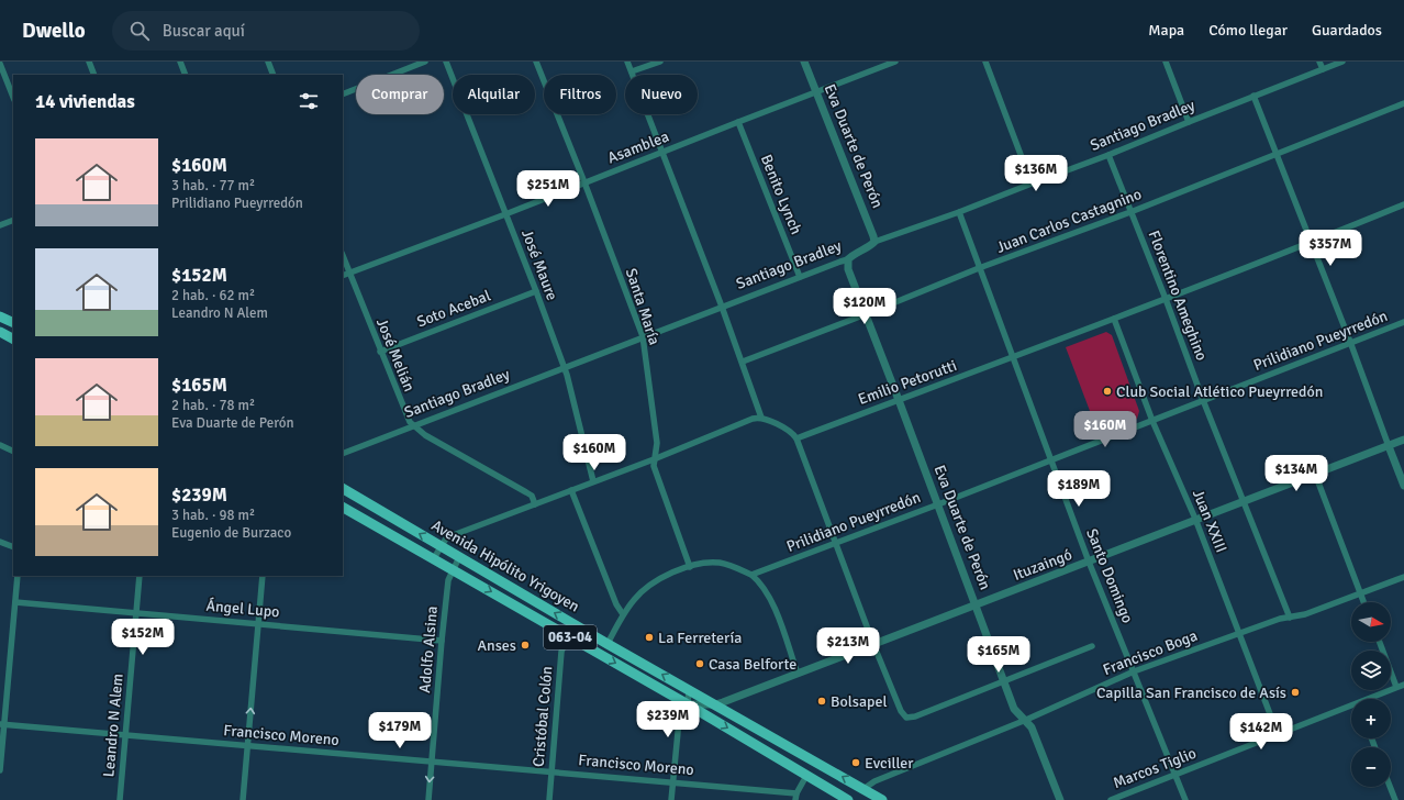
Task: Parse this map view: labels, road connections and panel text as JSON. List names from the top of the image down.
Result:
{
  "streets": {
    "main road": ["Avenida Hipólito Yrigoyen", "063-04"],
    "street": [
      "Santiago Bradley",
      "Eva Duarte de Perón",
      "Asamblea",
      "Benito Lynch",
      "Juan Carlos Castagnino",
      "José Maure",
      "Florentino Ameghino",
      "Santa María",
      "Soto Acebal",
      "Prilidiano Pueyrredón",
      "José Melián",
      "Emilio Petorutti",
      "Juan XXIII",
      "Ituzaingó",
      "Santo Domingo",
      "Ángel Lupo",
      "Adolfo Alsina",
      "Francisco Boga",
      "Cristóbal Colón",
      "Leandro N Alem",
      "Francisco Moreno",
      "Marcos Tiglio"
    ]
  },
  "crossings": [
    ["Santiago Bradley", "Eva Duarte de Perón"],
    ["Santiago Bradley", "Benito Lynch"],
    ["Santiago Bradley", "José Maure"],
    ["Santiago Bradley", "Florentino Ameghino"],
    ["Santiago Bradley", "Santa María"],
    ["Santiago Bradley", "José Melián"],
    ["Santiago Bradley", "Santo Domingo"],
    ["Eva Duarte de Perón", "Asamblea"],
    ["Eva Duarte de Perón", "Juan Carlos Castagnino"],
    ["Eva Duarte de Perón", "Prilidiano Pueyrredón"],
    ["Eva Duarte de Perón", "Emilio Petorutti"],
    ["Eva Duarte de Perón", "Ituzaingó"],
    ["Eva Duarte de Perón", "Francisco Boga"],
    ["Asamblea", "Benito Lynch"],
    ["Asamblea", "José Maure"],
    ["Asamblea", "Santa María"],
    ["Asamblea", "José Melián"],
    ["Juan Carlos Castagnino", "Florentino Ameghino"],
    ["Juan Carlos Castagnino", "Santo Domingo"],
    ["José Maure", "Soto Acebal"],
    ["Florentino Ameghino", "Prilidiano Pueyrredón"],
    ["Florentino Ameghino", "Emilio Petorutti"],
    ["Florentino Ameghino", "Ituzaingó"],
    ["Florentino Ameghino", "Francisco Boga"],
    ["Soto Acebal", "José Melián"],
    ["Prilidiano Pueyrredón", "Juan XXIII"],
    ["Prilidiano Pueyrredón", "Santo Domingo"],
    ["Emilio Petorutti", "Juan XXIII"],
    ["Emilio Petorutti", "Santo Domingo"],
    ["Juan XXIII", "Ituzaingó"],
    ["Juan XXIII", "Francisco Boga"],
    ["Juan XXIII", "Marcos Tiglio"],
    ["Ituzaingó", "Avenida Hipólito Yrigoyen"],
    ["Ituzaingó", "Santo Domingo"],
    ["Avenida Hipólito Yrigoyen", "Adolfo Alsina"],
    ["Avenida Hipólito Yrigoyen", "Francisco Boga"],
    ["Avenida Hipólito Yrigoyen", "Cristóbal Colón"],
    ["Santo Domingo", "Francisco Boga"],
    ["Santo Domingo", "Marcos Tiglio"],
    ["Ángel Lupo", "Adolfo Alsina"],
    ["Ángel Lupo", "Leandro N Alem"],
    ["Adolfo Alsina", "Francisco Moreno"],
    ["Cristóbal Colón", "Francisco Moreno"],
    ["Leandro N Alem", "Francisco Moreno"]
  ],
  "places": [
    "Club Social Atlético Pueyrredón",
    "La Ferretería",
    "Anses",
    "Casa Belforte",
    "Capilla San Francisco de Asís",
    "Bolsapel",
    "Evciller"
  ],
  "north": "right",
  "page": {
    "header": "Dwello",
    "search": "Buscar aquí",
    "nav": ["Mapa", "Cómo llegar", "Guardados"],
    "chip": [
      "Comprar",
      "Alquilar",
      "Filtros",
      "Nuevo"
    ],
    "heading": "14 viviendas",
    "list": [
      {
        "name": "$160M",
        "note": "3 hab. · 77 m² · Prilidiano Pueyrredón"
      },
      {
        "name": "$152M",
        "note": "2 hab. · 62 m² · Leandro N Alem"
      },
      {
        "name": "$165M",
        "note": "2 hab. · 78 m² · Eva Duarte de Perón"
      },
      {
        "name": "$239M",
        "note": "3 hab. · 98 m² · Eugenio de Burzaco"
      }
    ],
    "price": [
      "$136M",
      "$251M",
      "$357M",
      "$120M",
      "$160M",
      "$160M",
      "$134M",
      "$189M",
      "$152M",
      "$213M",
      "$165M",
      "$239M",
      "$179M",
      "$142M"
    ],
    "map_buttons": ["+", "−"]
  }
}
